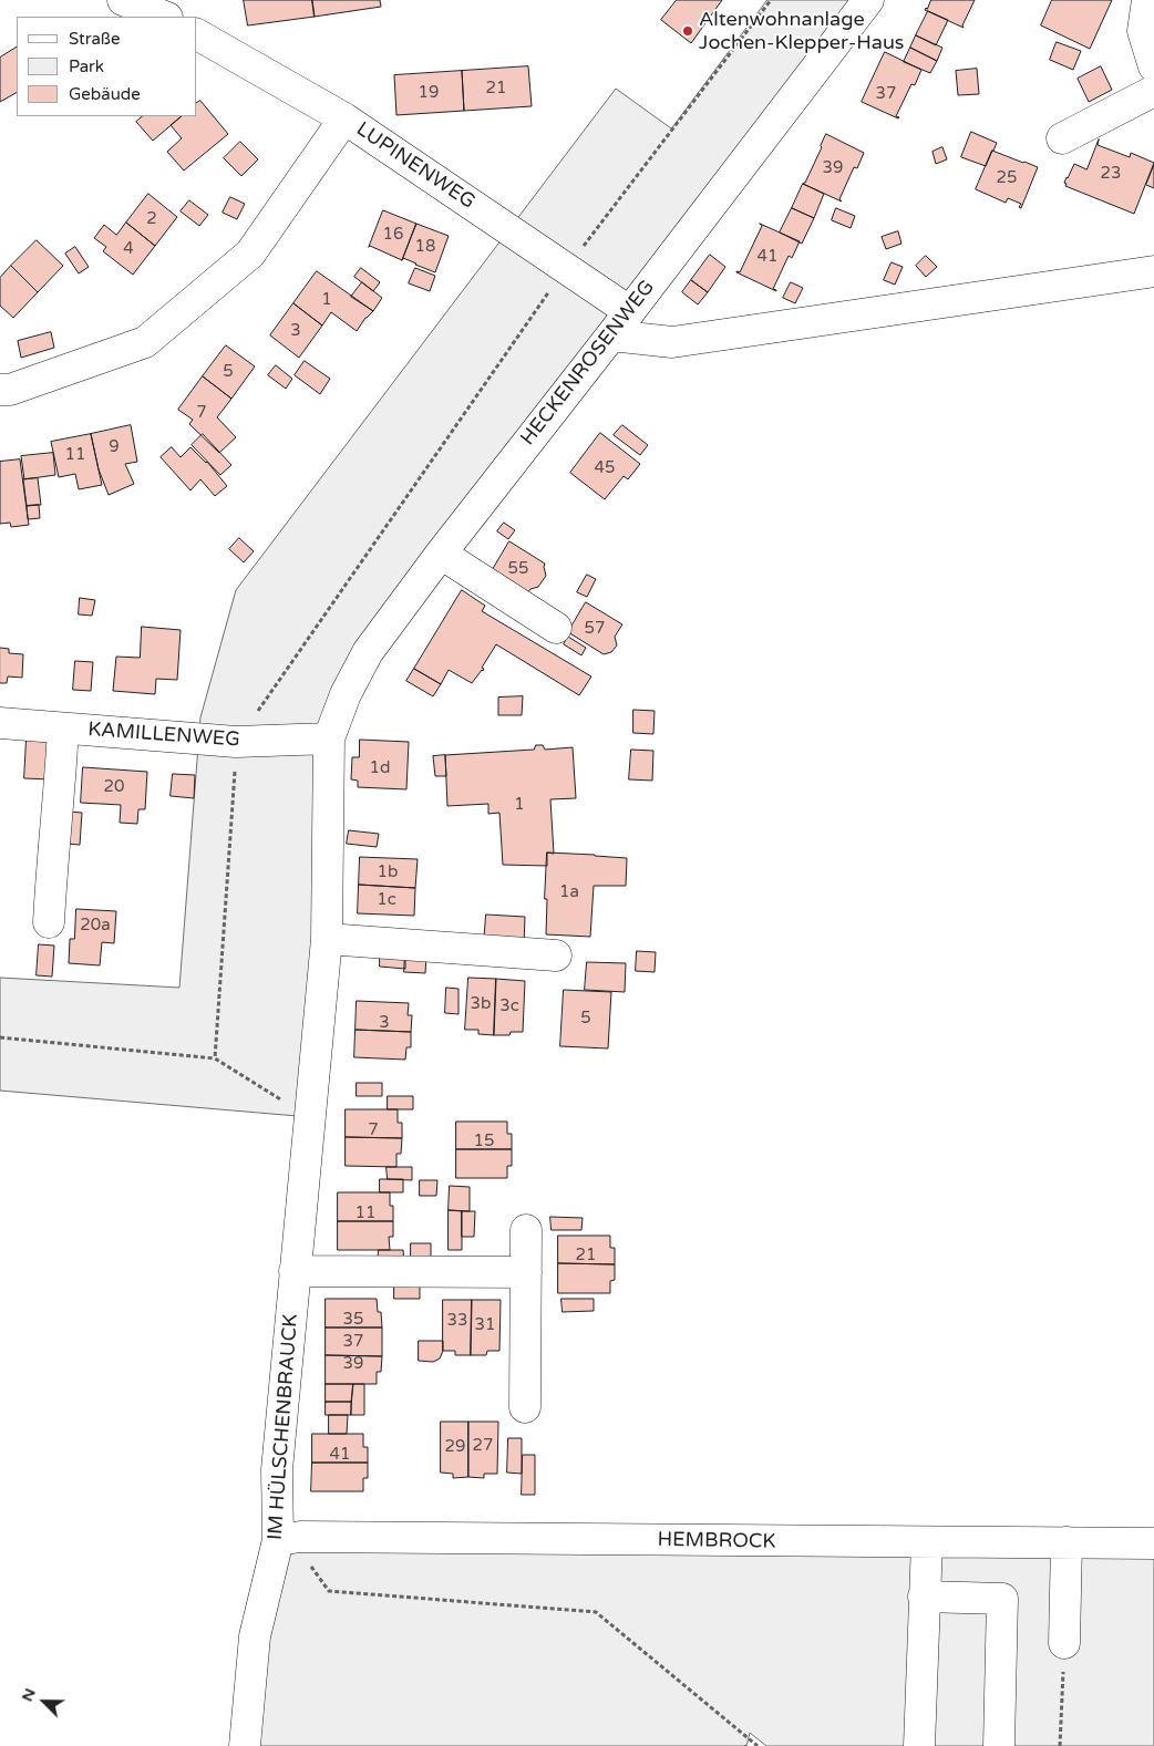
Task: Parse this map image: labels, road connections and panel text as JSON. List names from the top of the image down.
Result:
{
  "streets": {
    "street": [
      "LUPINENWEG",
      "HECKENROSENWEG",
      "KAMILLENWEG",
      "IM HÜLSCHENBRAUCK",
      "HEMBROCK"
    ]
  },
  "crossings": [
    ["LUPINENWEG", "HECKENROSENWEG"],
    ["HECKENROSENWEG", "KAMILLENWEG"],
    ["HECKENROSENWEG", "IM HÜLSCHENBRAUCK"],
    ["KAMILLENWEG", "IM HÜLSCHENBRAUCK"],
    ["IM HÜLSCHENBRAUCK", "HEMBROCK"]
  ],
  "places": ["Altenwohnanlage Jochen-Klepper-Haus"],
  "house_numbers": [
    "21",
    "19",
    "37",
    "39",
    "23",
    "25",
    "2",
    "16",
    "18",
    "4",
    "41",
    "1",
    "3",
    "5",
    "7",
    "9",
    "11",
    "45",
    "55",
    "57",
    "1d",
    "20",
    "1",
    "1b",
    "1a",
    "1c",
    "20a",
    "3b",
    "3c",
    "5",
    "3",
    "7",
    "15",
    "11",
    "21",
    "35",
    "33",
    "31",
    "37",
    "39",
    "27",
    "29",
    "41"
  ],
  "legend": ["Straße", "Park", "Gebäude"],
  "north": "top left"
}
